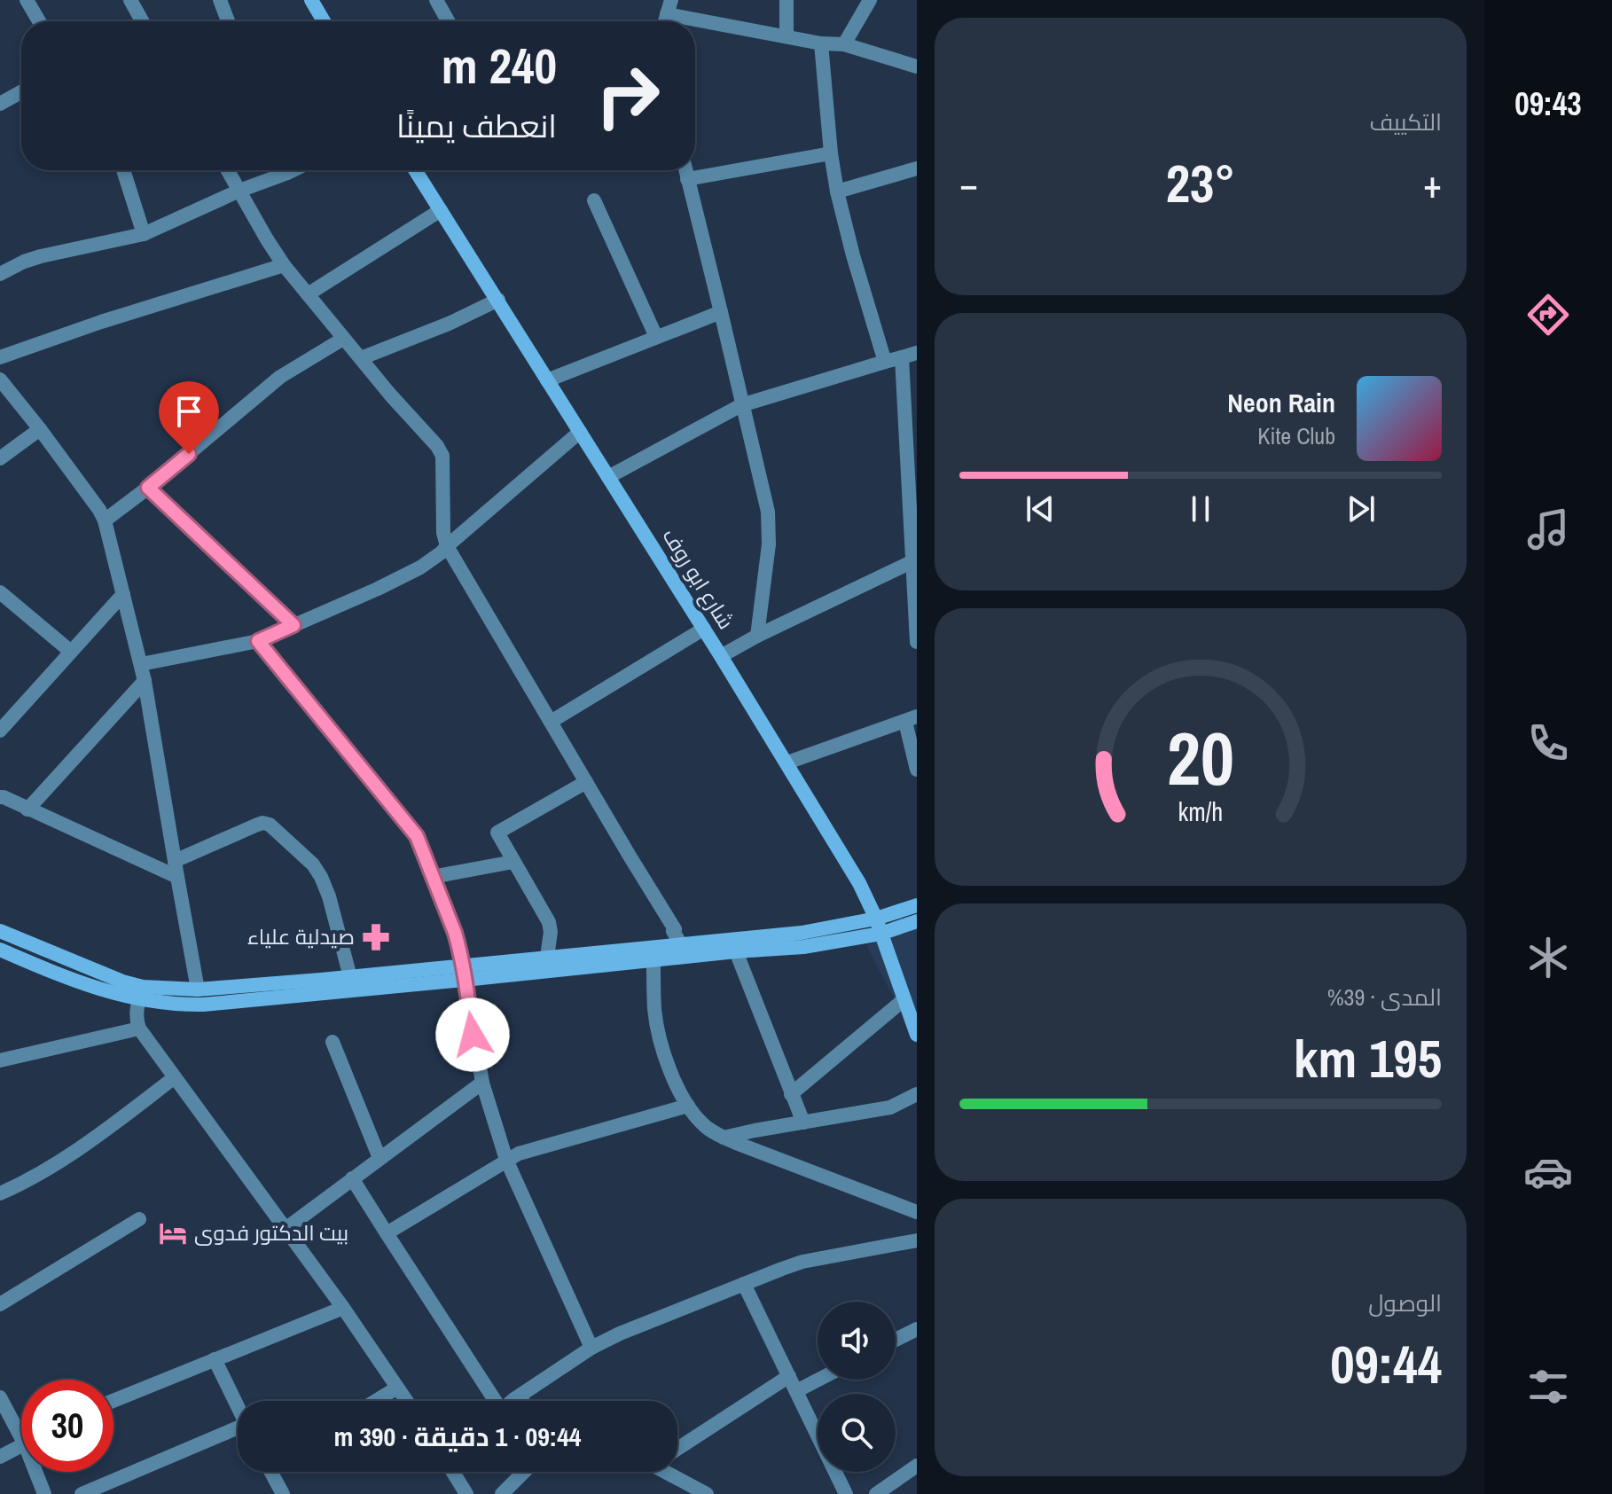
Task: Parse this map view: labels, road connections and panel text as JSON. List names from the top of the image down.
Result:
{
  "streets": {
    "main road": ["شارع ابو روف"]
  },
  "places": {
    "pharmacy": ["صيدلية علياء"],
    "hotel": ["بيت الدكتور فدوى"]
  },
  "page": {
    "tabs": "09:43",
    "tile": [
      "التكييف",
      ["المدى · 39%", "195 km"],
      ["الوصول", "09:44"]
    ],
    "turn": ["240 m", "انعطف يمينًا"],
    "heat": ["−", "23°", "+"],
    "song": ["Neon Rain", "Kite Club"],
    "limit": "30",
    "trip": "09:44 · 1 دقيقة · 390 m",
    "gauge": ["20", "km/h"]
  }
}
